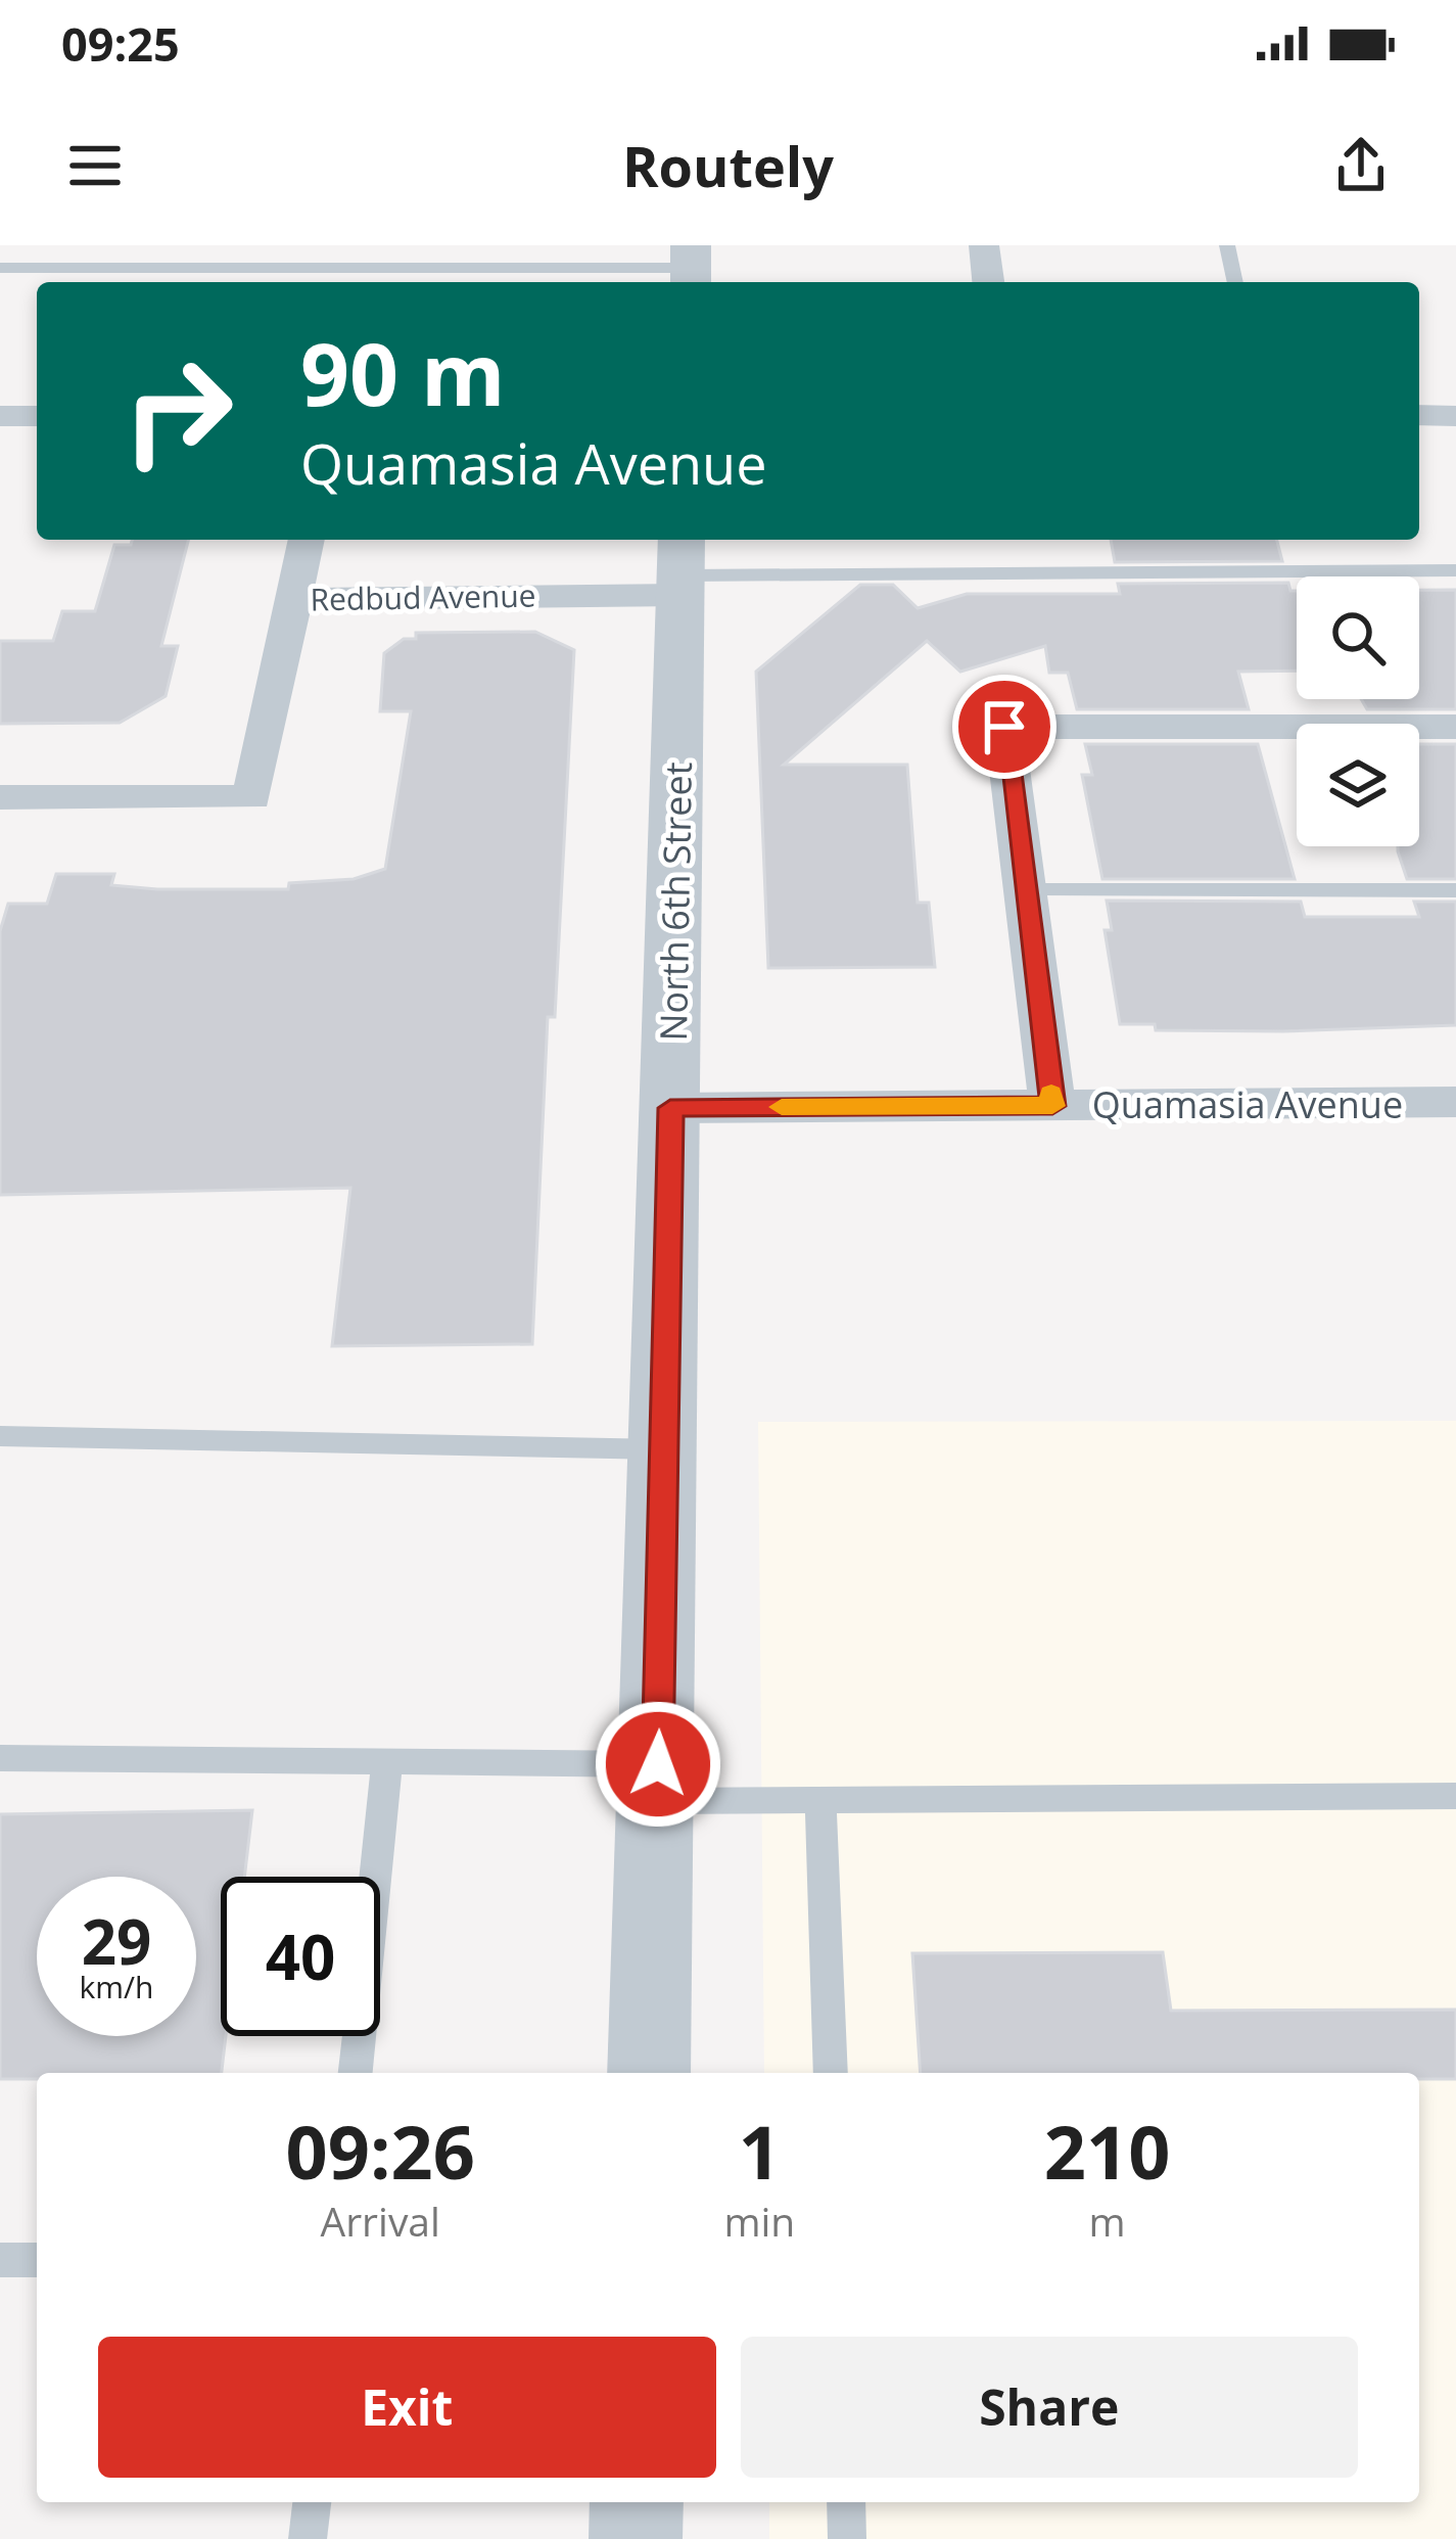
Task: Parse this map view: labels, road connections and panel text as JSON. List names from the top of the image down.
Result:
{
  "streets": {
    "street": ["Redbud Avenue", "North 6th Street", "Quamasia Avenue"]
  },
  "crossings": [
    ["Redbud Avenue", "North 6th Street"],
    ["North 6th Street", "Quamasia Avenue"]
  ],
  "page": {
    "status": "09:25",
    "header": "Routely",
    "turn": ["90 m", "Quamasia Avenue"],
    "speed": "29 km/h",
    "limit": "40",
    "eta": [
      "09:26",
      "Arrival",
      "1",
      "min",
      "210",
      "m"
    ],
    "buttons": ["Exit", "Share"]
  }
}
